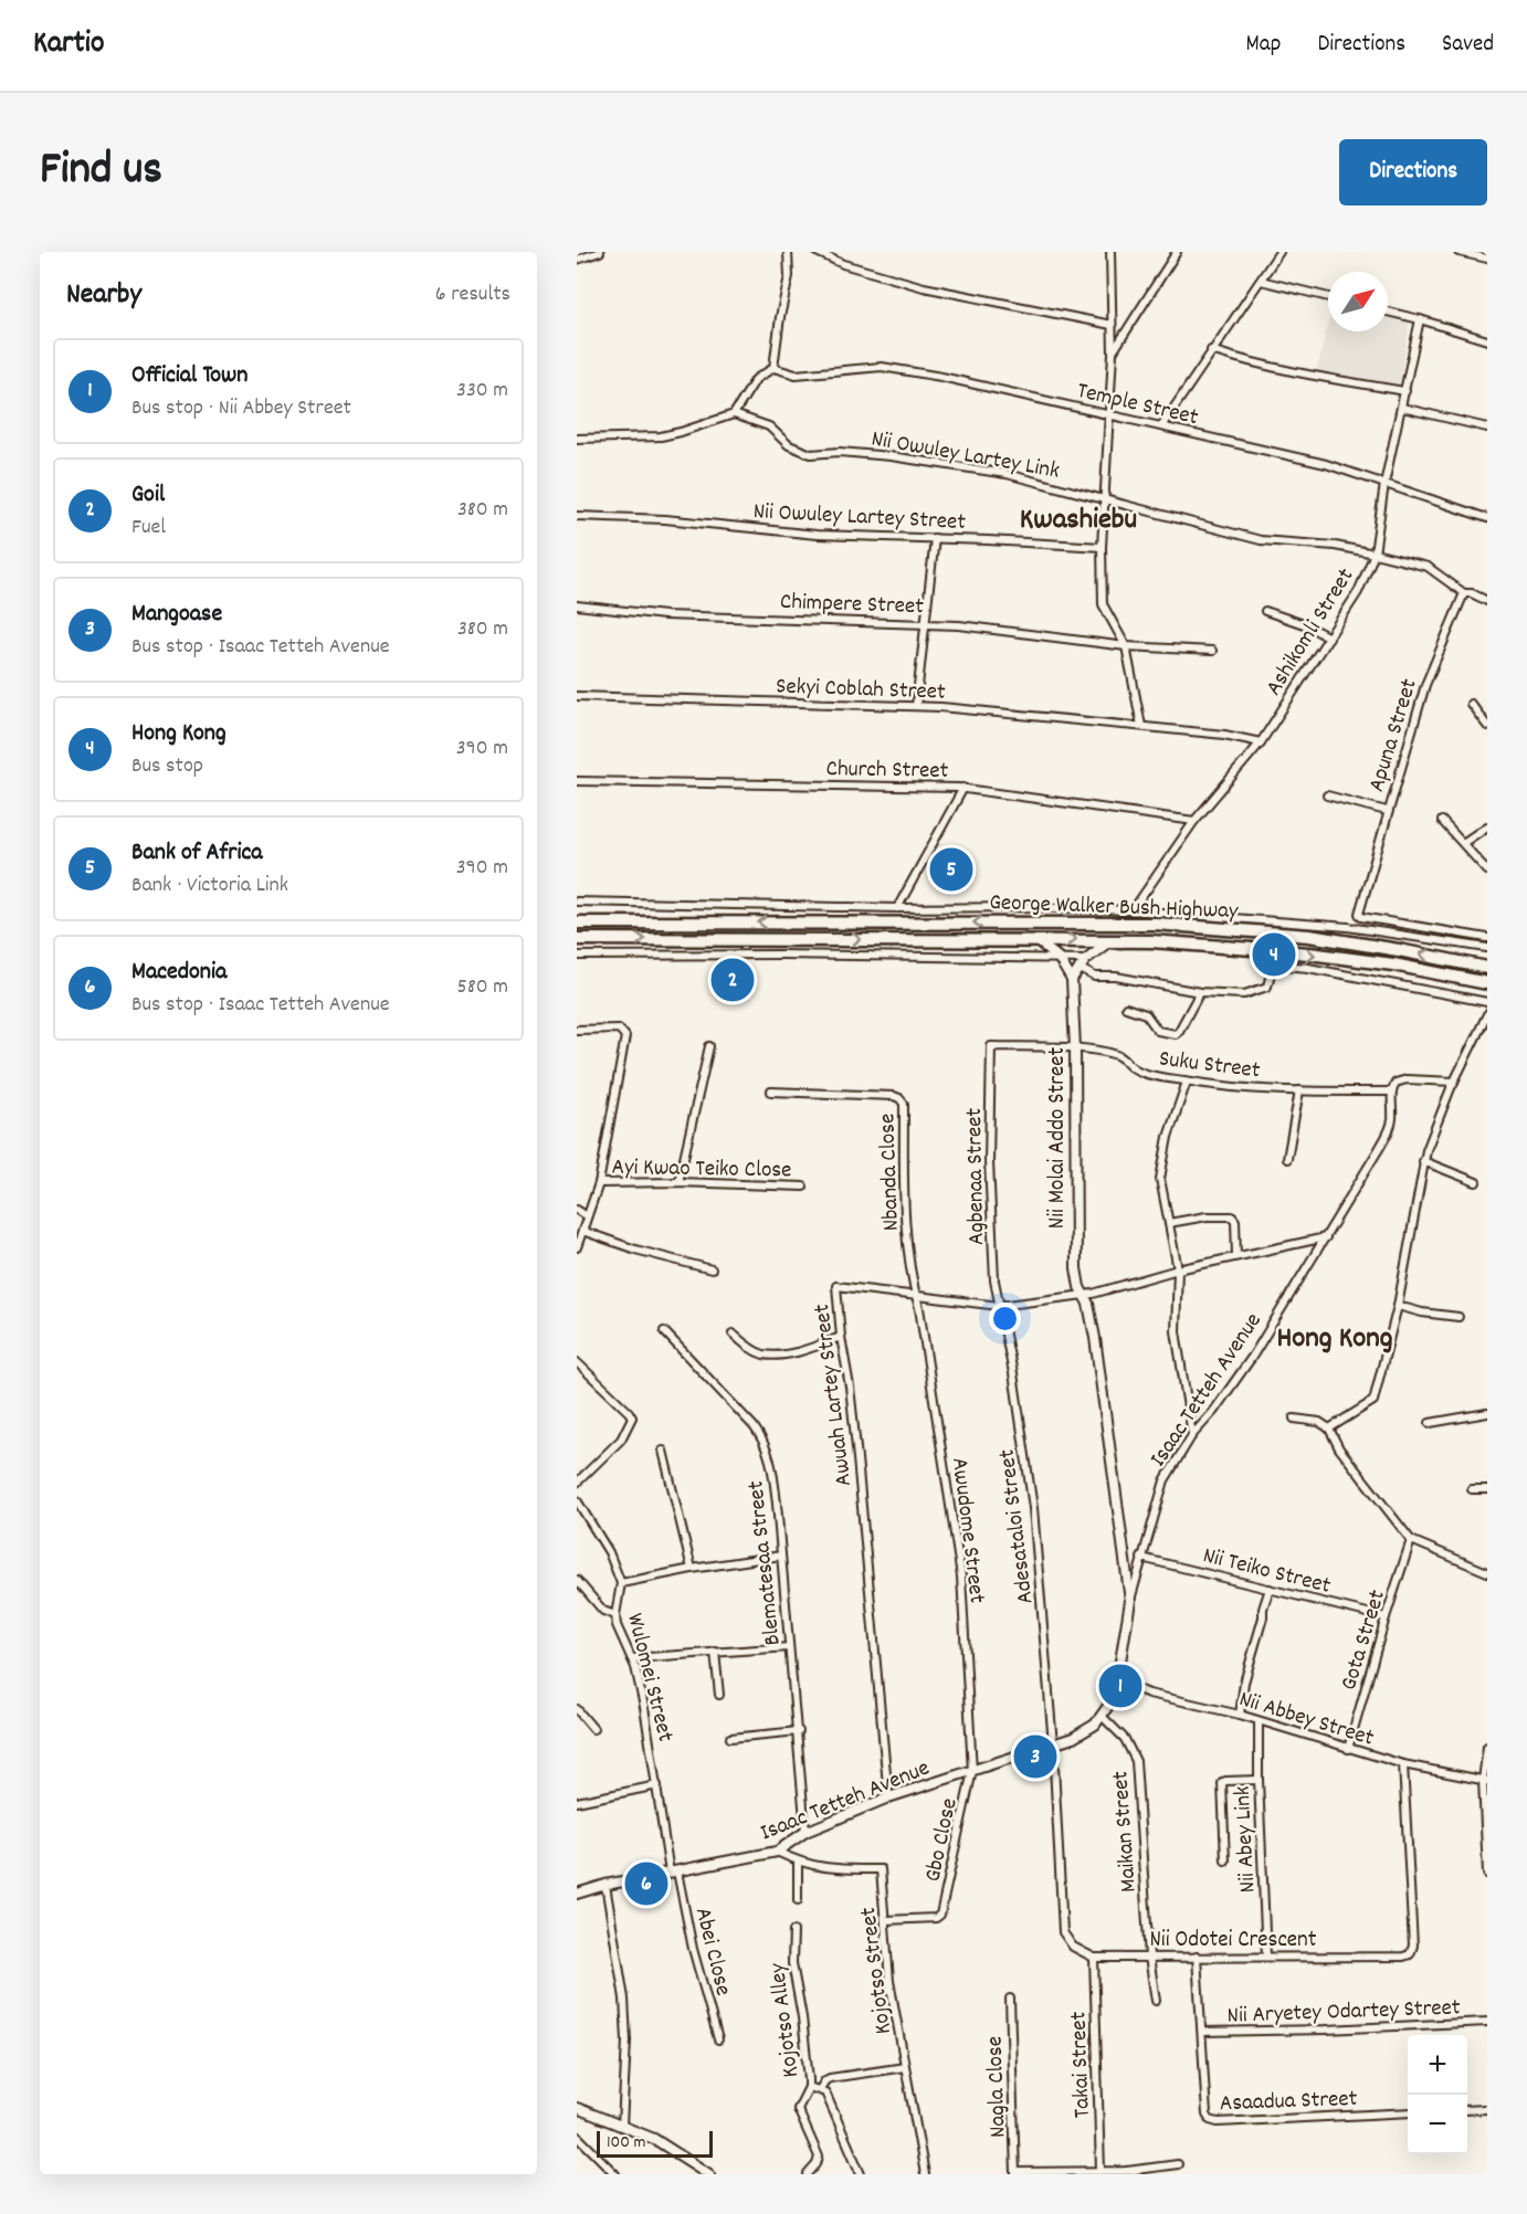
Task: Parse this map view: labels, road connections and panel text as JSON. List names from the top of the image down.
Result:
{
  "streets": {
    "highway": ["George Walker Bush Highway"],
    "street": [
      "Temple Street",
      "Nii Owuley Lartey Link",
      "Nii Owuley Lartey Street",
      "Chimpere Street",
      "Ashikomli Street",
      "Sekyi Coblah Street",
      "Apuna Street",
      "Church Street",
      "Suku Street",
      "Nii Molai Addo Street",
      "Ayi Kwao Teiko Close",
      "Nbanda Close",
      "Agbenaa Street",
      "Isaac Tetteh Avenue",
      "Awuah Lartey Street",
      "Adesataloi Street",
      "Awudome Street",
      "Blematesaa Street",
      "Nii Teiko Street",
      "Gota Street",
      "Wulomei Street",
      "Nii Abbey Street",
      "Maikan Street",
      "Gbo Close",
      "Nii Abey Link",
      "Nii Odotei Crescent",
      "Abei Close",
      "Kojotso Street",
      "Nii Aryetey Odartey Street",
      "Kojotso Alley",
      "Takai Street",
      "Nagla Close",
      "Asaadua Street"
    ]
  },
  "crossings": [
    ["Temple Street", "Ashikomli Street"],
    ["Nii Owuley Lartey Link", "Ashikomli Street"],
    ["Nii Owuley Lartey Link", "Apuna Street"],
    ["Ashikomli Street", "Sekyi Coblah Street"],
    ["Ashikomli Street", "Church Street"],
    ["George Walker Bush Highway", "Nii Molai Addo Street"],
    ["Suku Street", "Nii Molai Addo Street"],
    ["Suku Street", "Agbenaa Street"],
    ["Suku Street", "Isaac Tetteh Avenue"],
    ["Nii Molai Addo Street", "Isaac Tetteh Avenue"],
    ["Nii Molai Addo Street", "Awuah Lartey Street"],
    ["Nbanda Close", "Awuah Lartey Street"],
    ["Nbanda Close", "Awudome Street"],
    ["Agbenaa Street", "Awuah Lartey Street"],
    ["Agbenaa Street", "Adesataloi Street"],
    ["Isaac Tetteh Avenue", "Awuah Lartey Street"],
    ["Isaac Tetteh Avenue", "Adesataloi Street"],
    ["Isaac Tetteh Avenue", "Awudome Street"],
    ["Isaac Tetteh Avenue", "Blematesaa Street"],
    ["Isaac Tetteh Avenue", "Nii Teiko Street"],
    ["Isaac Tetteh Avenue", "Wulomei Street"],
    ["Isaac Tetteh Avenue", "Nii Abbey Street"],
    ["Isaac Tetteh Avenue", "Maikan Street"],
    ["Isaac Tetteh Avenue", "Gbo Close"],
    ["Isaac Tetteh Avenue", "Abei Close"],
    ["Isaac Tetteh Avenue", "Kojotso Street"],
    ["Awuah Lartey Street", "Adesataloi Street"],
    ["Awuah Lartey Street", "Awudome Street"],
    ["Awudome Street", "Gbo Close"],
    ["Nii Teiko Street", "Gota Street"],
    ["Gota Street", "Nii Abbey Street"],
    ["Wulomei Street", "Abei Close"],
    ["Nii Abbey Street", "Nii Abey Link"],
    ["Nii Abbey Street", "Nii Odotei Crescent"],
    ["Maikan Street", "Nii Odotei Crescent"],
    ["Gbo Close", "Kojotso Street"],
    ["Nii Abey Link", "Nii Odotei Crescent"],
    ["Nii Odotei Crescent", "Takai Street"],
    ["Nii Odotei Crescent", "Asaadua Street"],
    ["Nii Aryetey Odartey Street", "Asaadua Street"]
  ],
  "districts": ["Kwashiebu", "Hong Kong"],
  "scale_bar": "100 m",
  "north": "top right",
  "page": {
    "header": "Kartio",
    "nav": ["Map", "Directions", "Saved"],
    "title": "Find us",
    "buttons": "Directions",
    "heading": ["Nearby", "6 results"],
    "list": [
      {
        "mark": "1",
        "name": "Official Town",
        "note": "Bus stop · Nii Abbey Street",
        "value": "330 m"
      },
      {
        "mark": "2",
        "name": "Goil",
        "note": "Fuel",
        "value": "380 m"
      },
      {
        "mark": "3",
        "name": "Mangoase",
        "note": "Bus stop · Isaac Tetteh Avenue",
        "value": "380 m"
      },
      {
        "mark": "4",
        "name": "Hong Kong",
        "note": "Bus stop",
        "value": "390 m"
      },
      {
        "mark": "5",
        "name": "Bank of Africa",
        "note": "Bank · Victoria Link",
        "value": "390 m"
      },
      {
        "mark": "6",
        "name": "Macedonia",
        "note": "Bus stop · Isaac Tetteh Avenue",
        "value": "580 m"
      }
    ],
    "pins": [
      "5",
      "4",
      "2",
      "1",
      "3",
      "6"
    ],
    "map_buttons": ["+", "−"],
    "scale": "100 m"
  }
}
